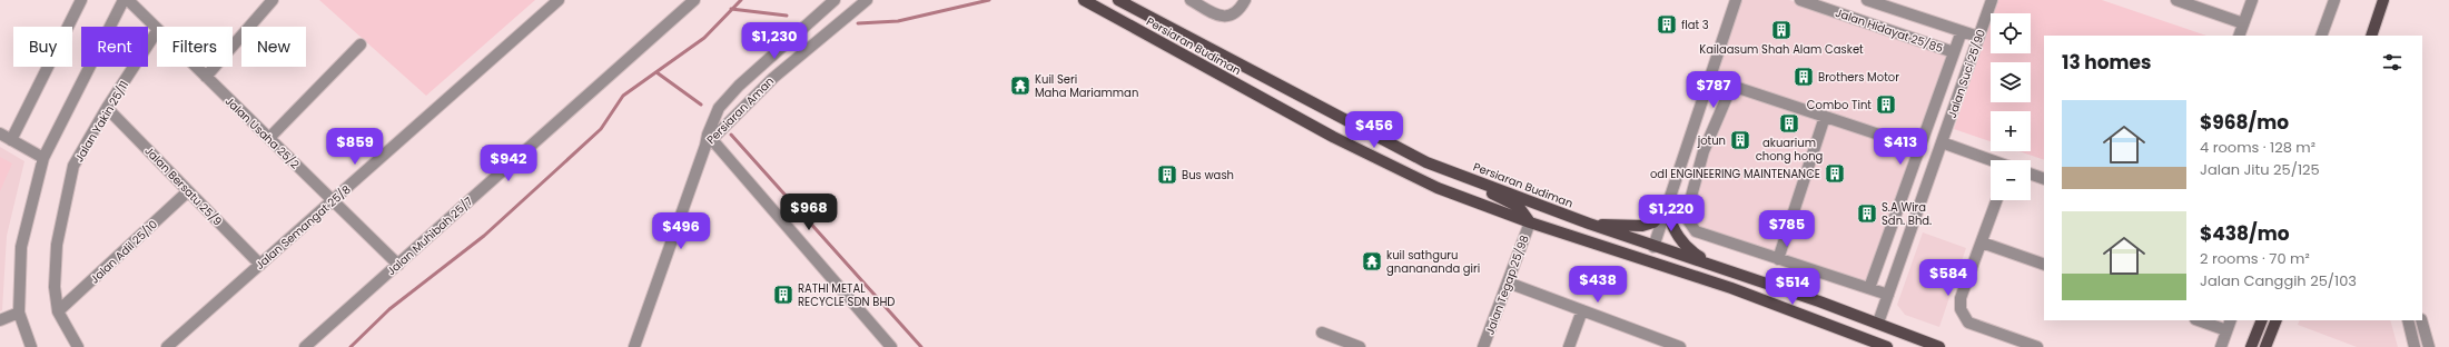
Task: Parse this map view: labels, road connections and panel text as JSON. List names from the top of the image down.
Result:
{
  "streets": {
    "main road": ["Persiaran Budiman"],
    "street": [
      "Jalan Hidayat 25/85",
      "Jalan Suci 25/90",
      "Persiaran Aman",
      "Jalan Yakin 25/11",
      "Jalan Usaha 25/2",
      "Jalan Bersatu 25/9",
      "Jalan Semangat 25/8",
      "Jalan Muhibah 25/7",
      "Jalan Adil 25/10",
      "Jalan Tegap 25/98"
    ]
  },
  "crossings": [
    ["Persiaran Budiman", "Jalan Suci 25/90"],
    ["Persiaran Budiman", "Jalan Tegap 25/98"],
    ["Jalan Yakin 25/11", "Jalan Usaha 25/2"],
    ["Jalan Yakin 25/11", "Jalan Bersatu 25/9"],
    ["Jalan Yakin 25/11", "Jalan Adil 25/10"],
    ["Jalan Usaha 25/2", "Jalan Semangat 25/8"],
    ["Jalan Usaha 25/2", "Jalan Muhibah 25/7"],
    ["Jalan Bersatu 25/9", "Jalan Semangat 25/8"],
    ["Jalan Bersatu 25/9", "Jalan Adil 25/10"]
  ],
  "places": {
    "building": [
      "flat 3",
      "Kailaasum Shah Alam Casket",
      "Brothers Motor",
      "Combo Tint",
      "akuarium chong hong",
      "jotun",
      "odI ENGINEERING MAINTENANCE",
      "Bus wash",
      "S.A Wira Sdn. Bhd.",
      "RATHI METAL RECYCLE SDN BHD"
    ],
    "temple": ["Kuil Seri Maha Mariamman", "kuil sathguru gnanananda giri"]
  },
  "page": {
    "map_buttons": ["+", "−"],
    "price": [
      "$1,230",
      "$787",
      "$456",
      "$859",
      "$413",
      "$942",
      "$968",
      "$1,220",
      "$785",
      "$496",
      "$584",
      "$438",
      "$514"
    ],
    "chip": [
      "Buy",
      "Rent",
      "Filters",
      "New"
    ],
    "heading": "13 homes",
    "list": [
      {
        "name": "$968/mo",
        "note": "4 rooms · 128 m² · Jalan Jitu 25/125"
      },
      {
        "name": "$438/mo",
        "note": "2 rooms · 70 m² · Jalan Canggih 25/103"
      }
    ]
  }
}
